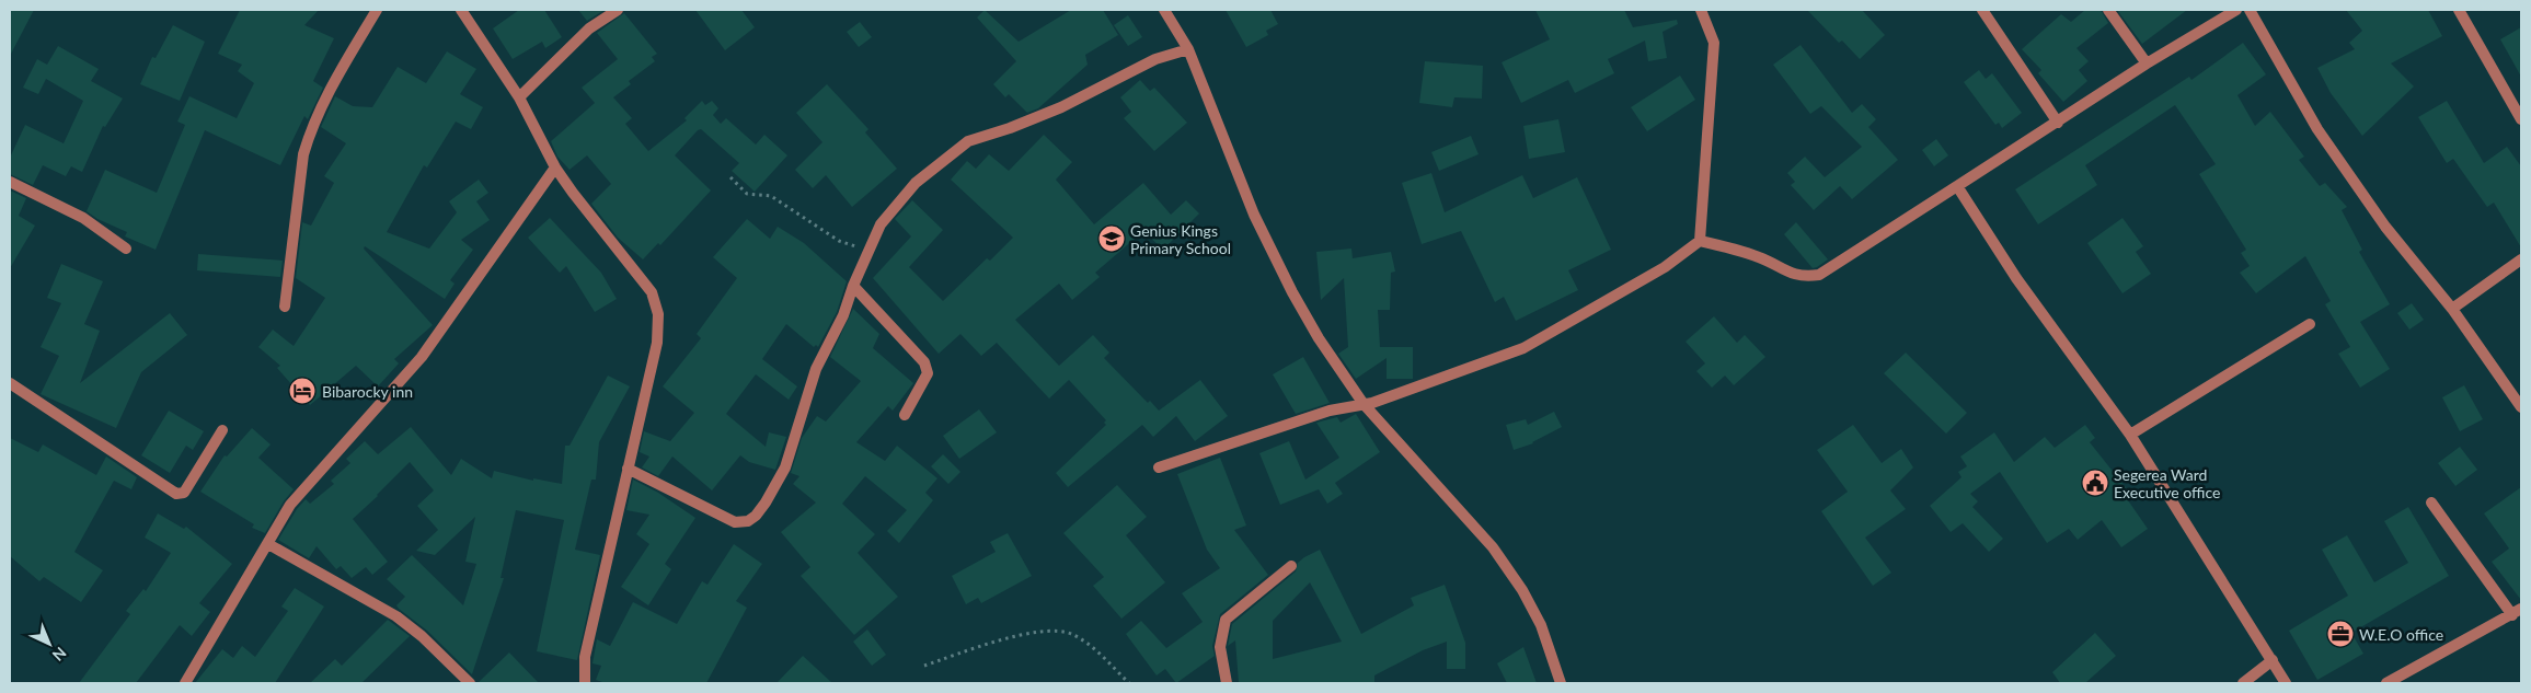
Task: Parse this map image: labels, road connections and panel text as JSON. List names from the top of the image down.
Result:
{
  "places": {
    "school or university": ["Genius Kings Primary School"],
    "hotel": ["Bibarocky inn"],
    "public building": ["Segerea Ward Executive office"],
    "office": ["W.E.O office"]
  },
  "north": "bottom right"
}
